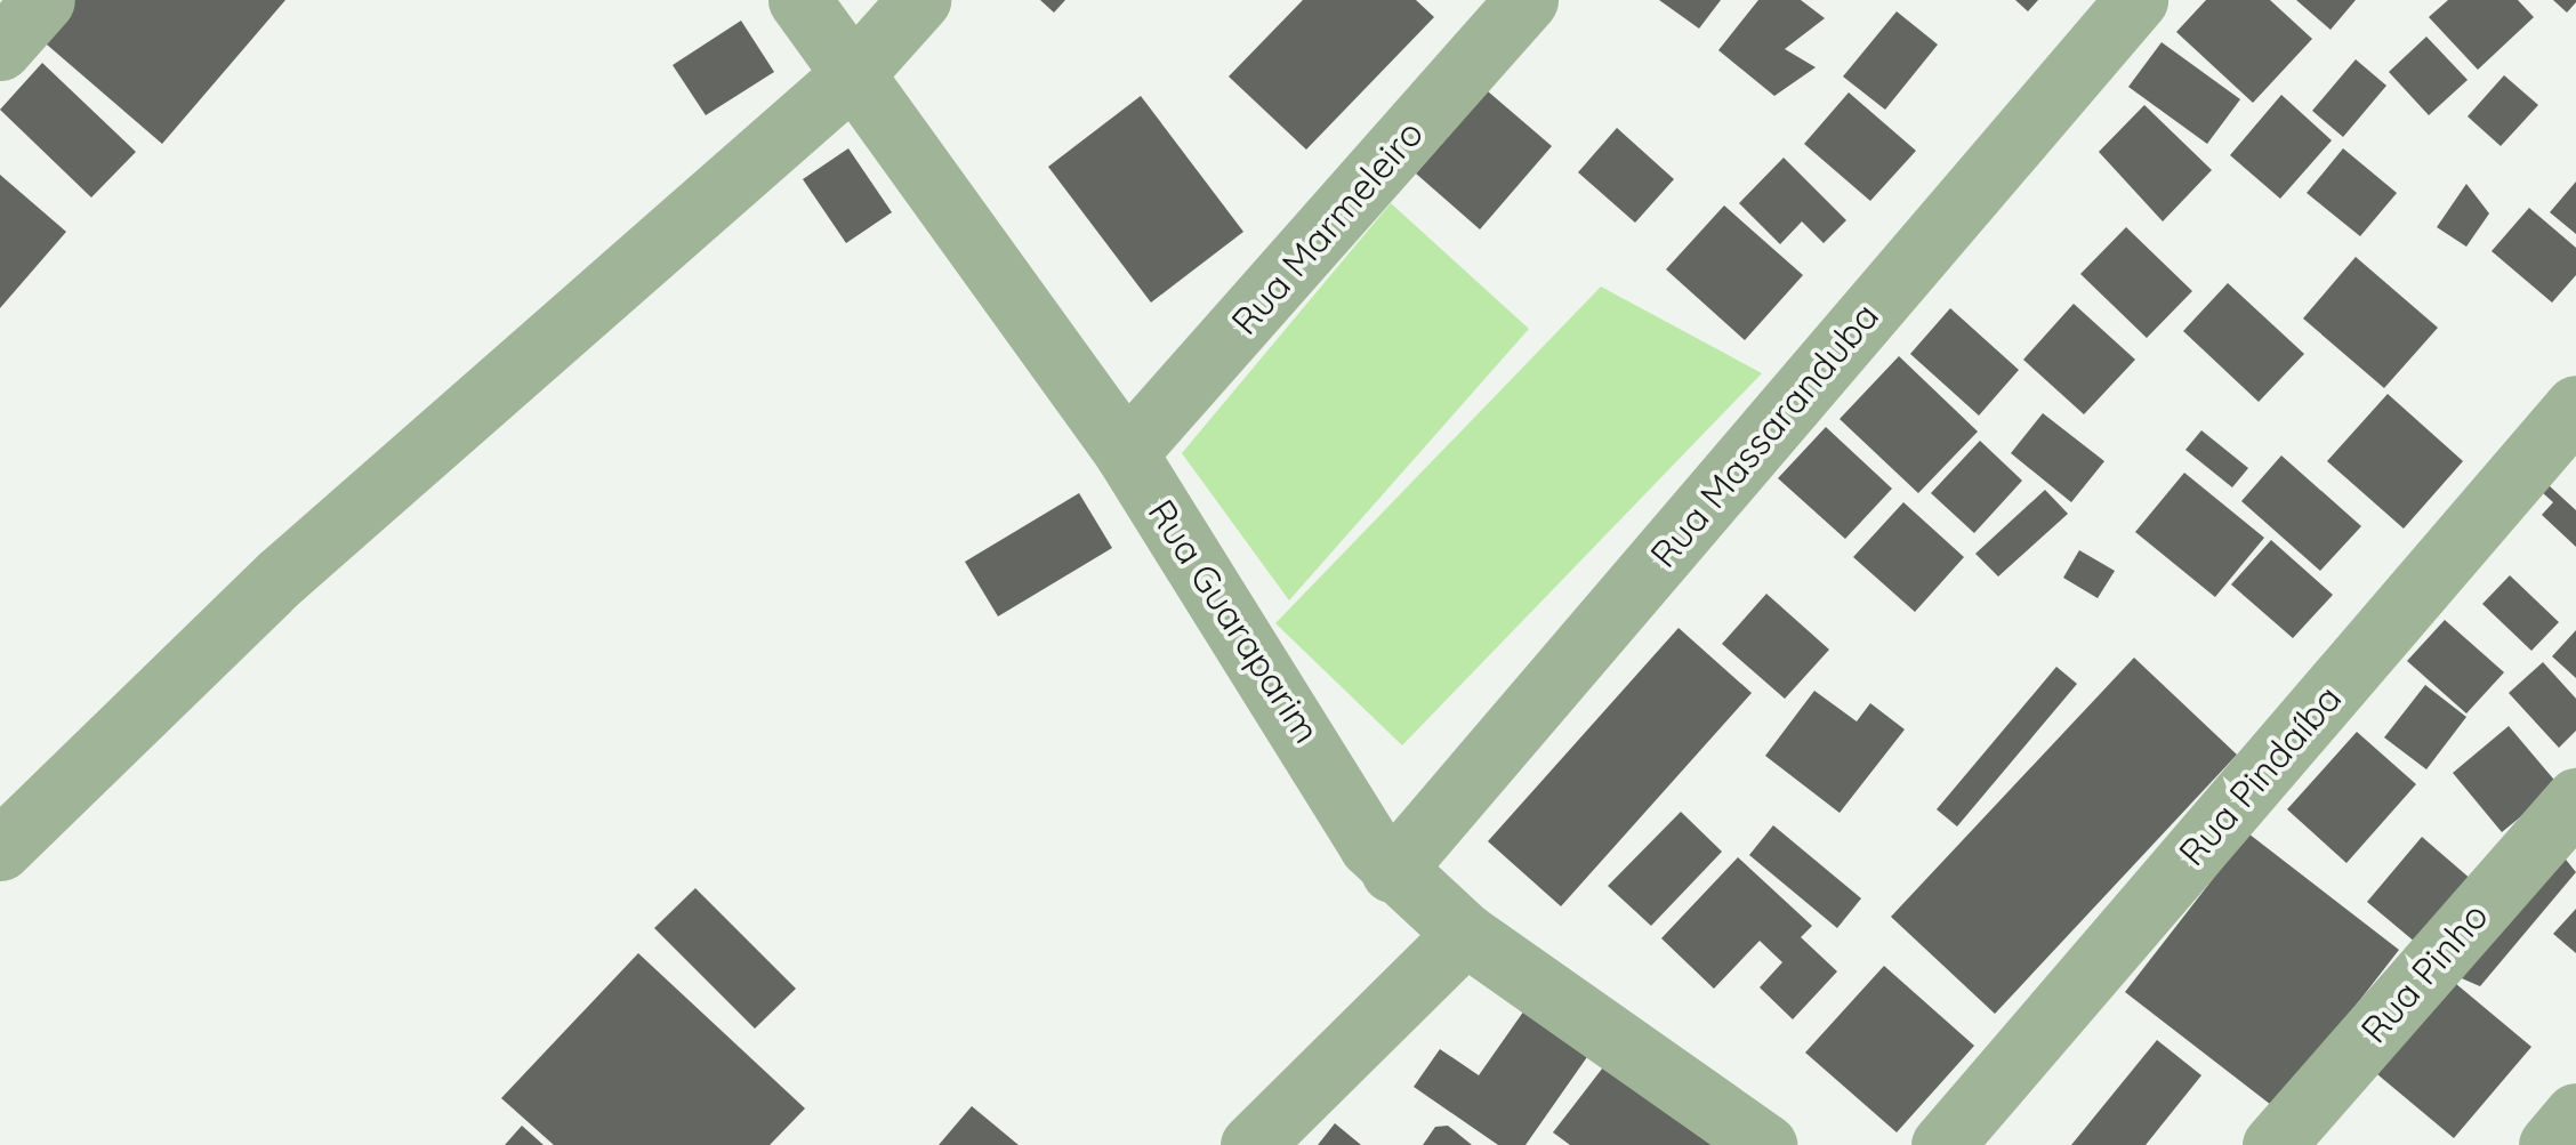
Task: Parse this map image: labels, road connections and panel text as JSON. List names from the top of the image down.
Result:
{
  "streets": {
    "street": [
      "Rua Marmeleiro",
      "Rua Massaranduba",
      "Rua Guaraparim",
      "Rua Pindaíba",
      "Rua Pinho"
    ]
  },
  "crossings": [
    ["Rua Marmeleiro", "Rua Guaraparim"],
    ["Rua Massaranduba", "Rua Guaraparim"]
  ]
}
